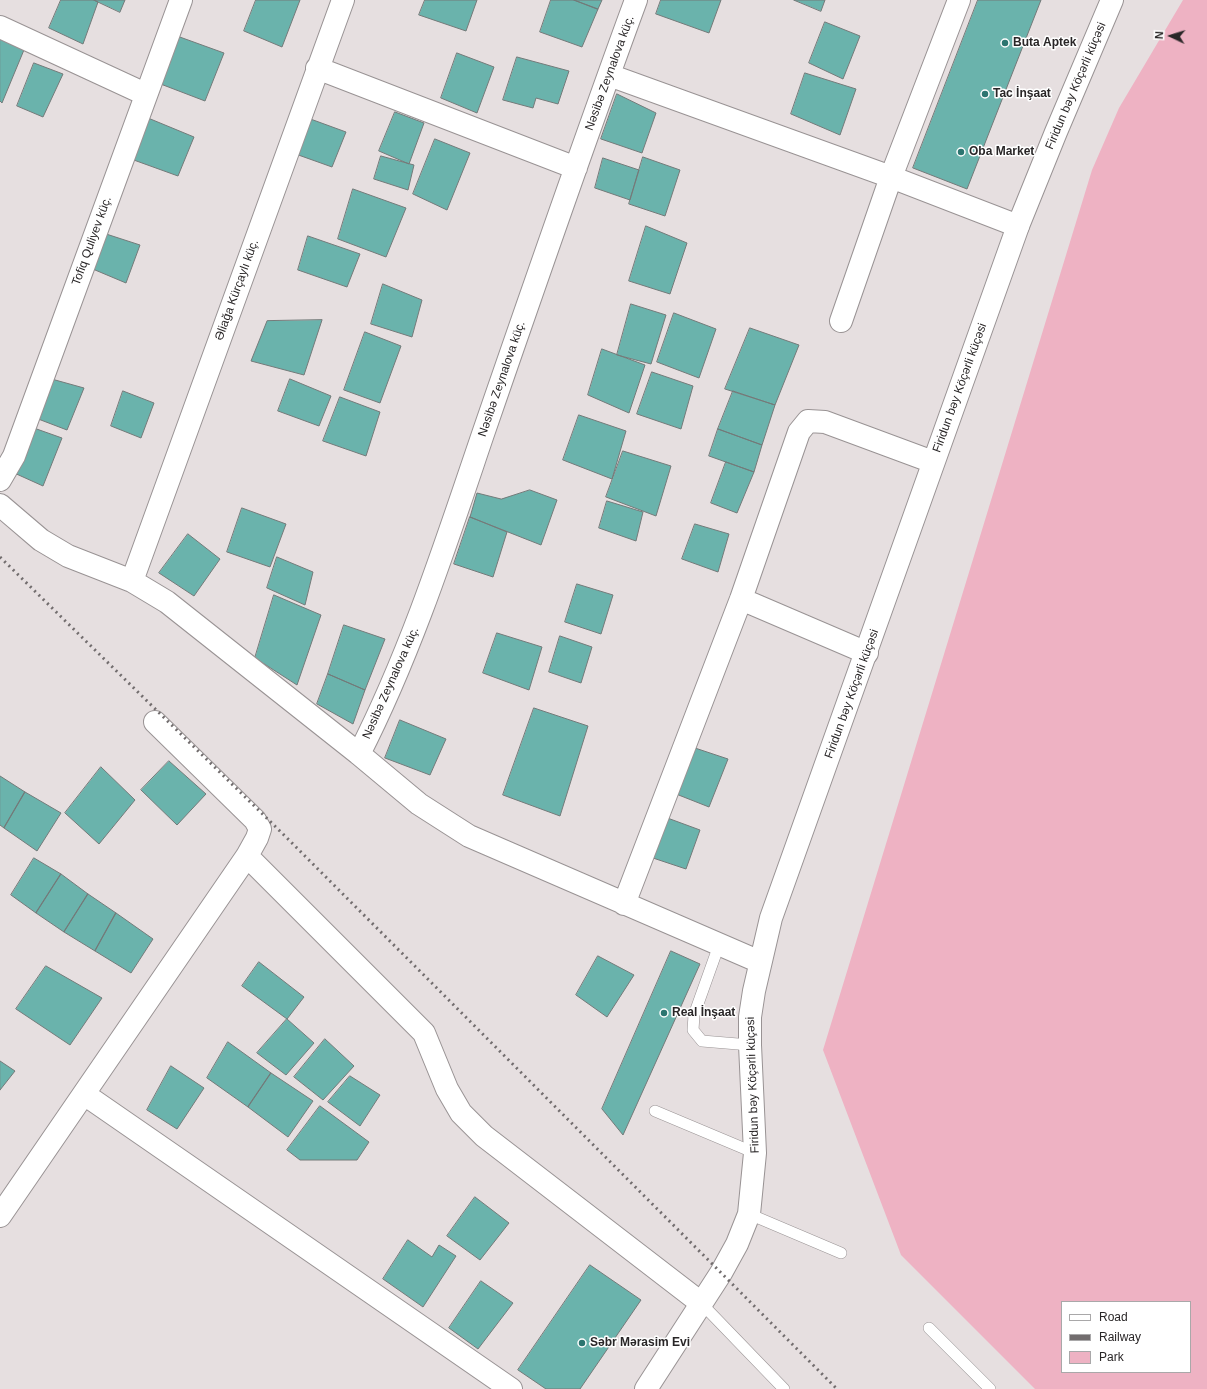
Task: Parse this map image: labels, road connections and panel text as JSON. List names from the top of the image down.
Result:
{
  "streets": {
    "street": [
      "Nəsibə Zeynalova küç.",
      "Firidun bəy Köçərli küçəsi",
      "Tofiq Quliyev küç.",
      "Əliağa Kürçaylı küç."
    ]
  },
  "places": [
    "Buta Aptek",
    "Tac İnşaat",
    "Oba Market",
    "Real İnşaat",
    "Səbr Mərasim Evi"
  ],
  "legend": ["Road", "Railway", "Park"],
  "north": "left"
}
